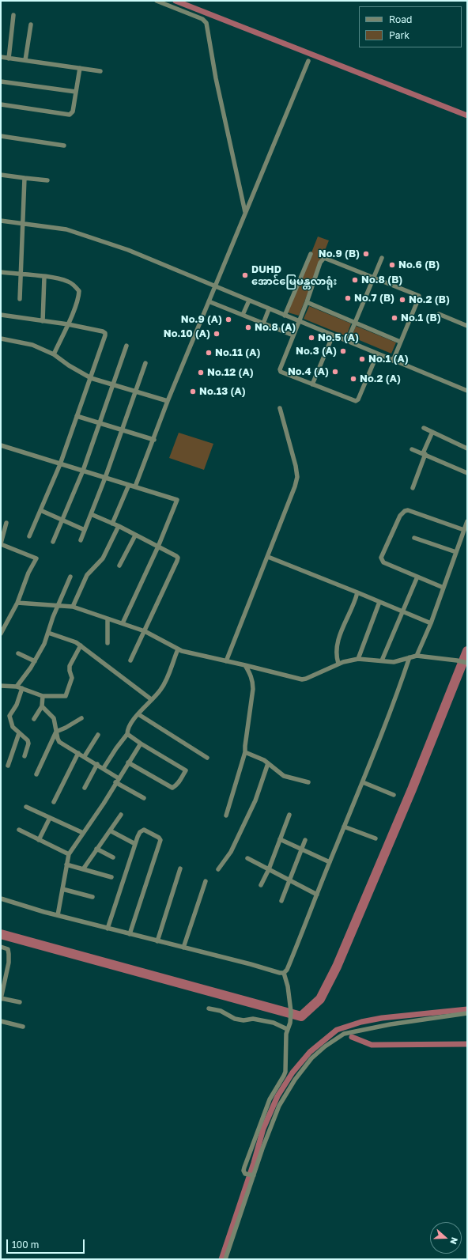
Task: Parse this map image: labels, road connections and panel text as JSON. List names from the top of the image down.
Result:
{
  "places": [
    "No.9 (B)",
    "No.6 (B)",
    "DUHD အောင်မြေမန္တလာရုံး",
    "No.8 (B)",
    "No.7 (B)",
    "No.2 (B)",
    "No.1 (B)",
    "No.9 (A)",
    "No.8 (A)",
    "No.10 (A)",
    "No.5 (A)",
    "No.3 (A)",
    "No.11 (A)",
    "No.1 (A)",
    "No.4 (A)",
    "No.12 (A)",
    "No.2 (A)",
    "No.13 (A)"
  ],
  "legend": ["Road", "Park"],
  "scale_bar": "100 m",
  "north": "right"
}
